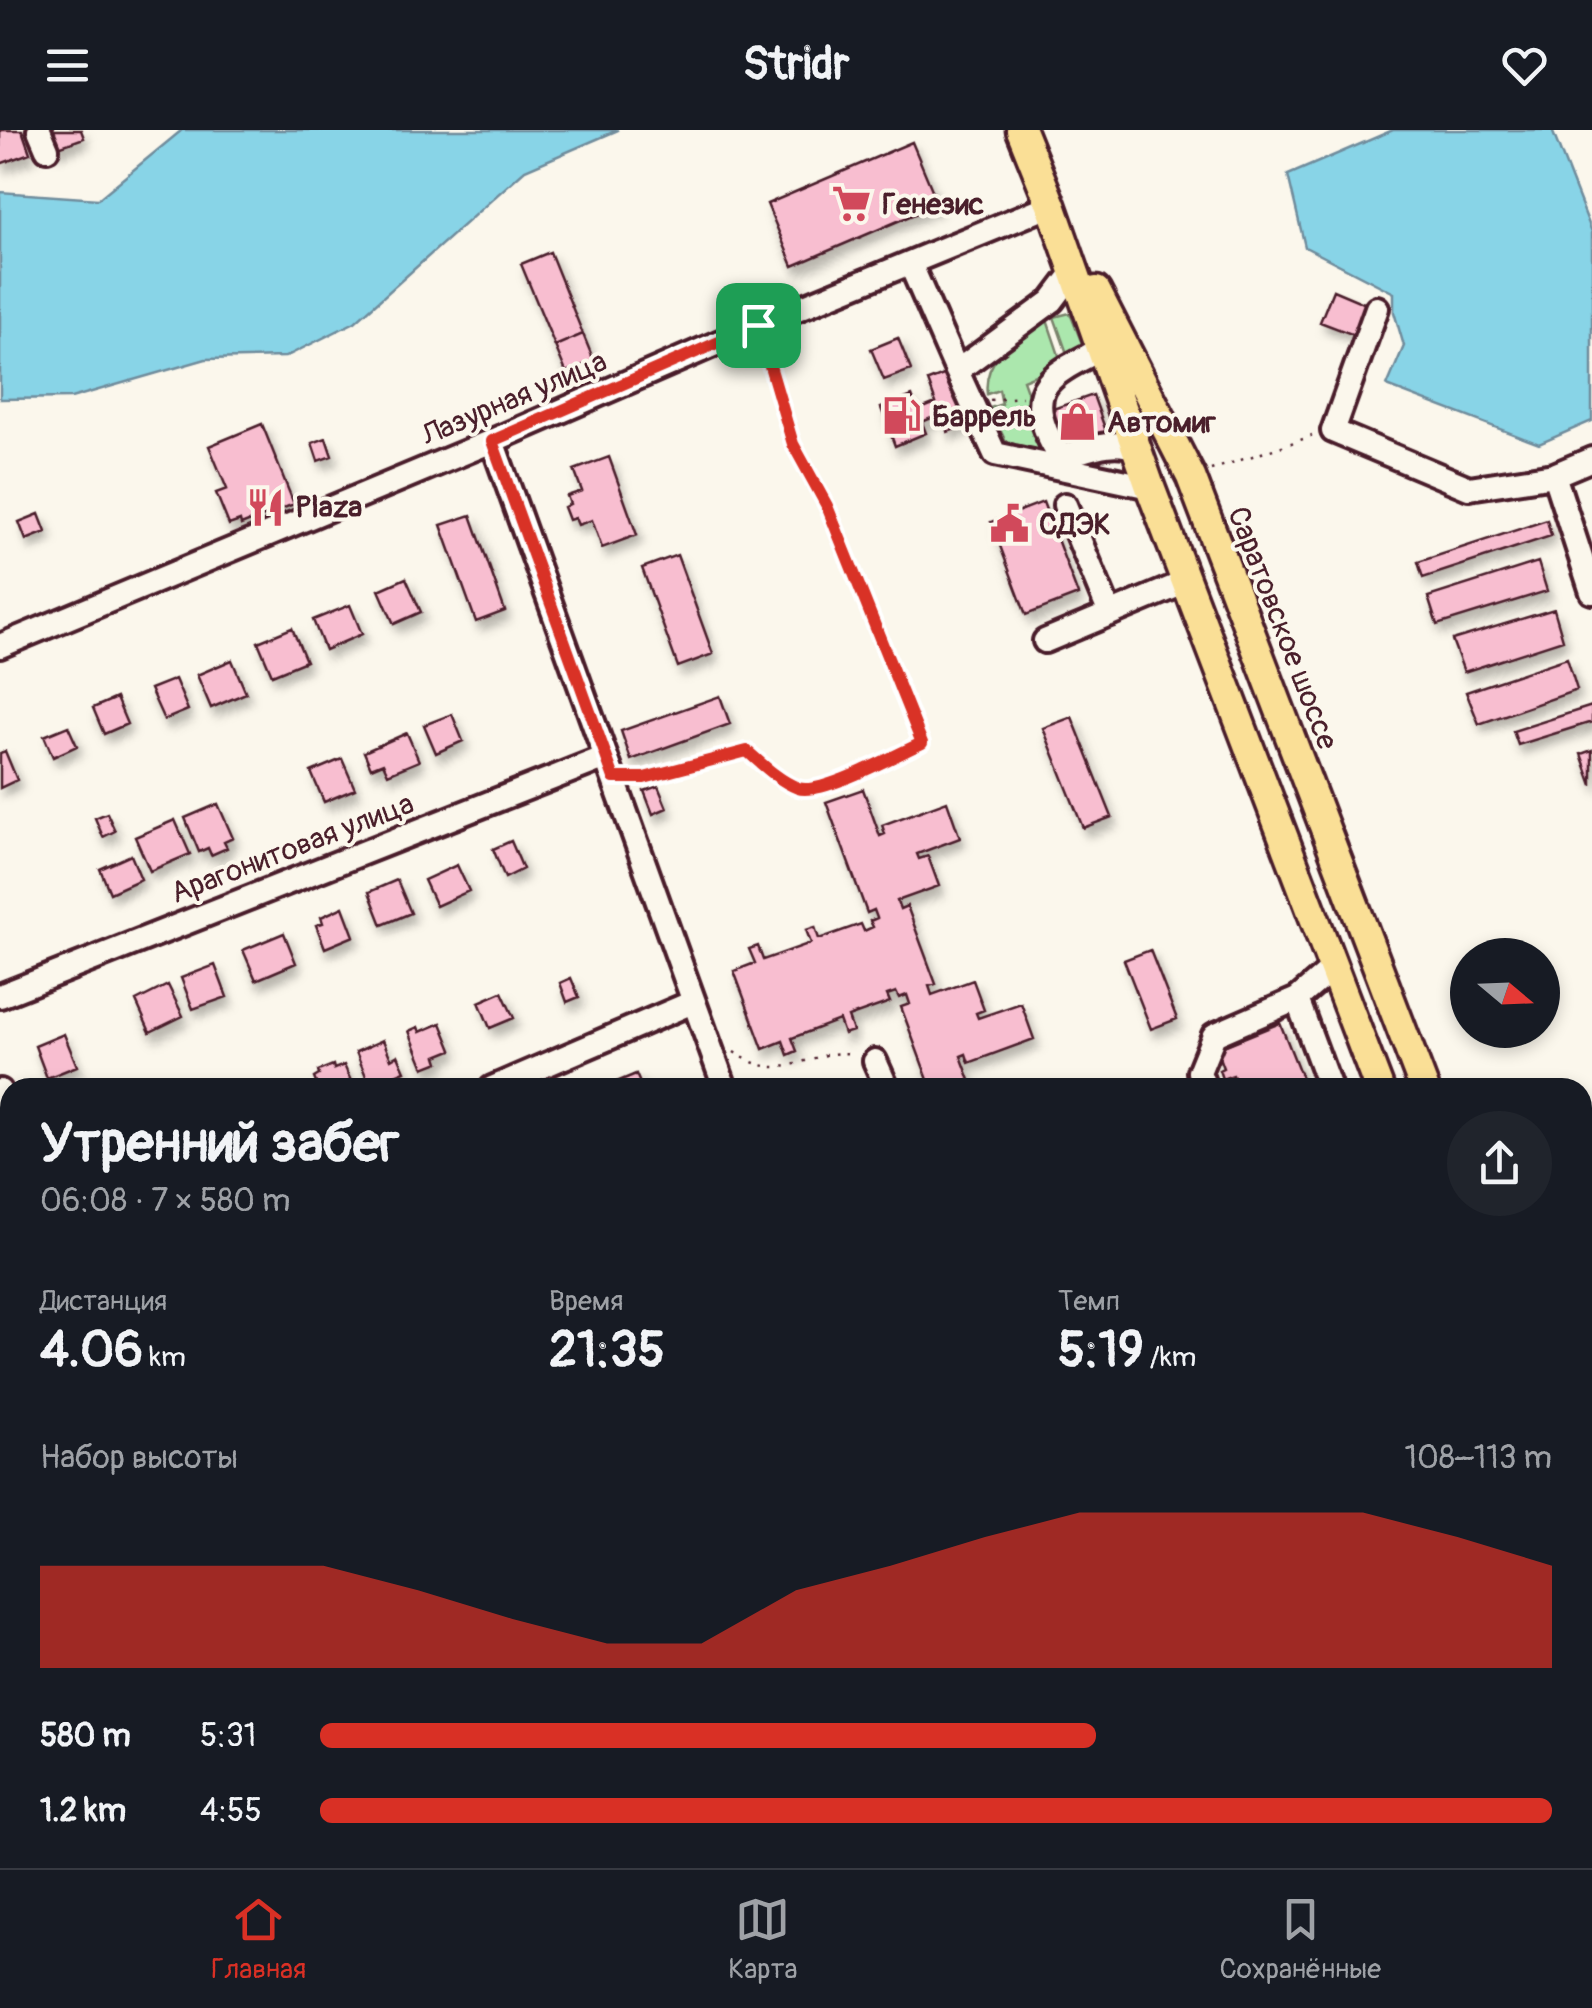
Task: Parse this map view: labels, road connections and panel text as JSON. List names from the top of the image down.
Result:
{
  "streets": {
    "main road": ["Саратовское шоссе"],
    "street": ["Лазурная улица", "Арагонитовая улица"]
  },
  "crossings": [
    ["Лазурная улица", "Саратовское шоссе"]
  ],
  "places": {
    "supermarket": ["Генезис"],
    "fuel station": ["Баррель"],
    "shop": ["Автомиг"],
    "restaurant": ["Plaza"],
    "public building": ["СДЭК"]
  },
  "north": "right",
  "page": {
    "header": "Stridr",
    "heading": ["Утренний забег", "06:08 · 7 × 580 m"],
    "stats": [
      ["Дистанция", "4.06 km"],
      ["Время", "21:35"],
      ["Темп", "5:19 /km"]
    ],
    "chart": ["Набор высоты", "108–113 m"],
    "list": [
      {
        "name": "580 m",
        "note": "5:31"
      },
      {
        "name": "1.2 km",
        "note": "4:55"
      }
    ],
    "tabs": ["Главная", "Карта", "Сохранённые"]
  }
}
